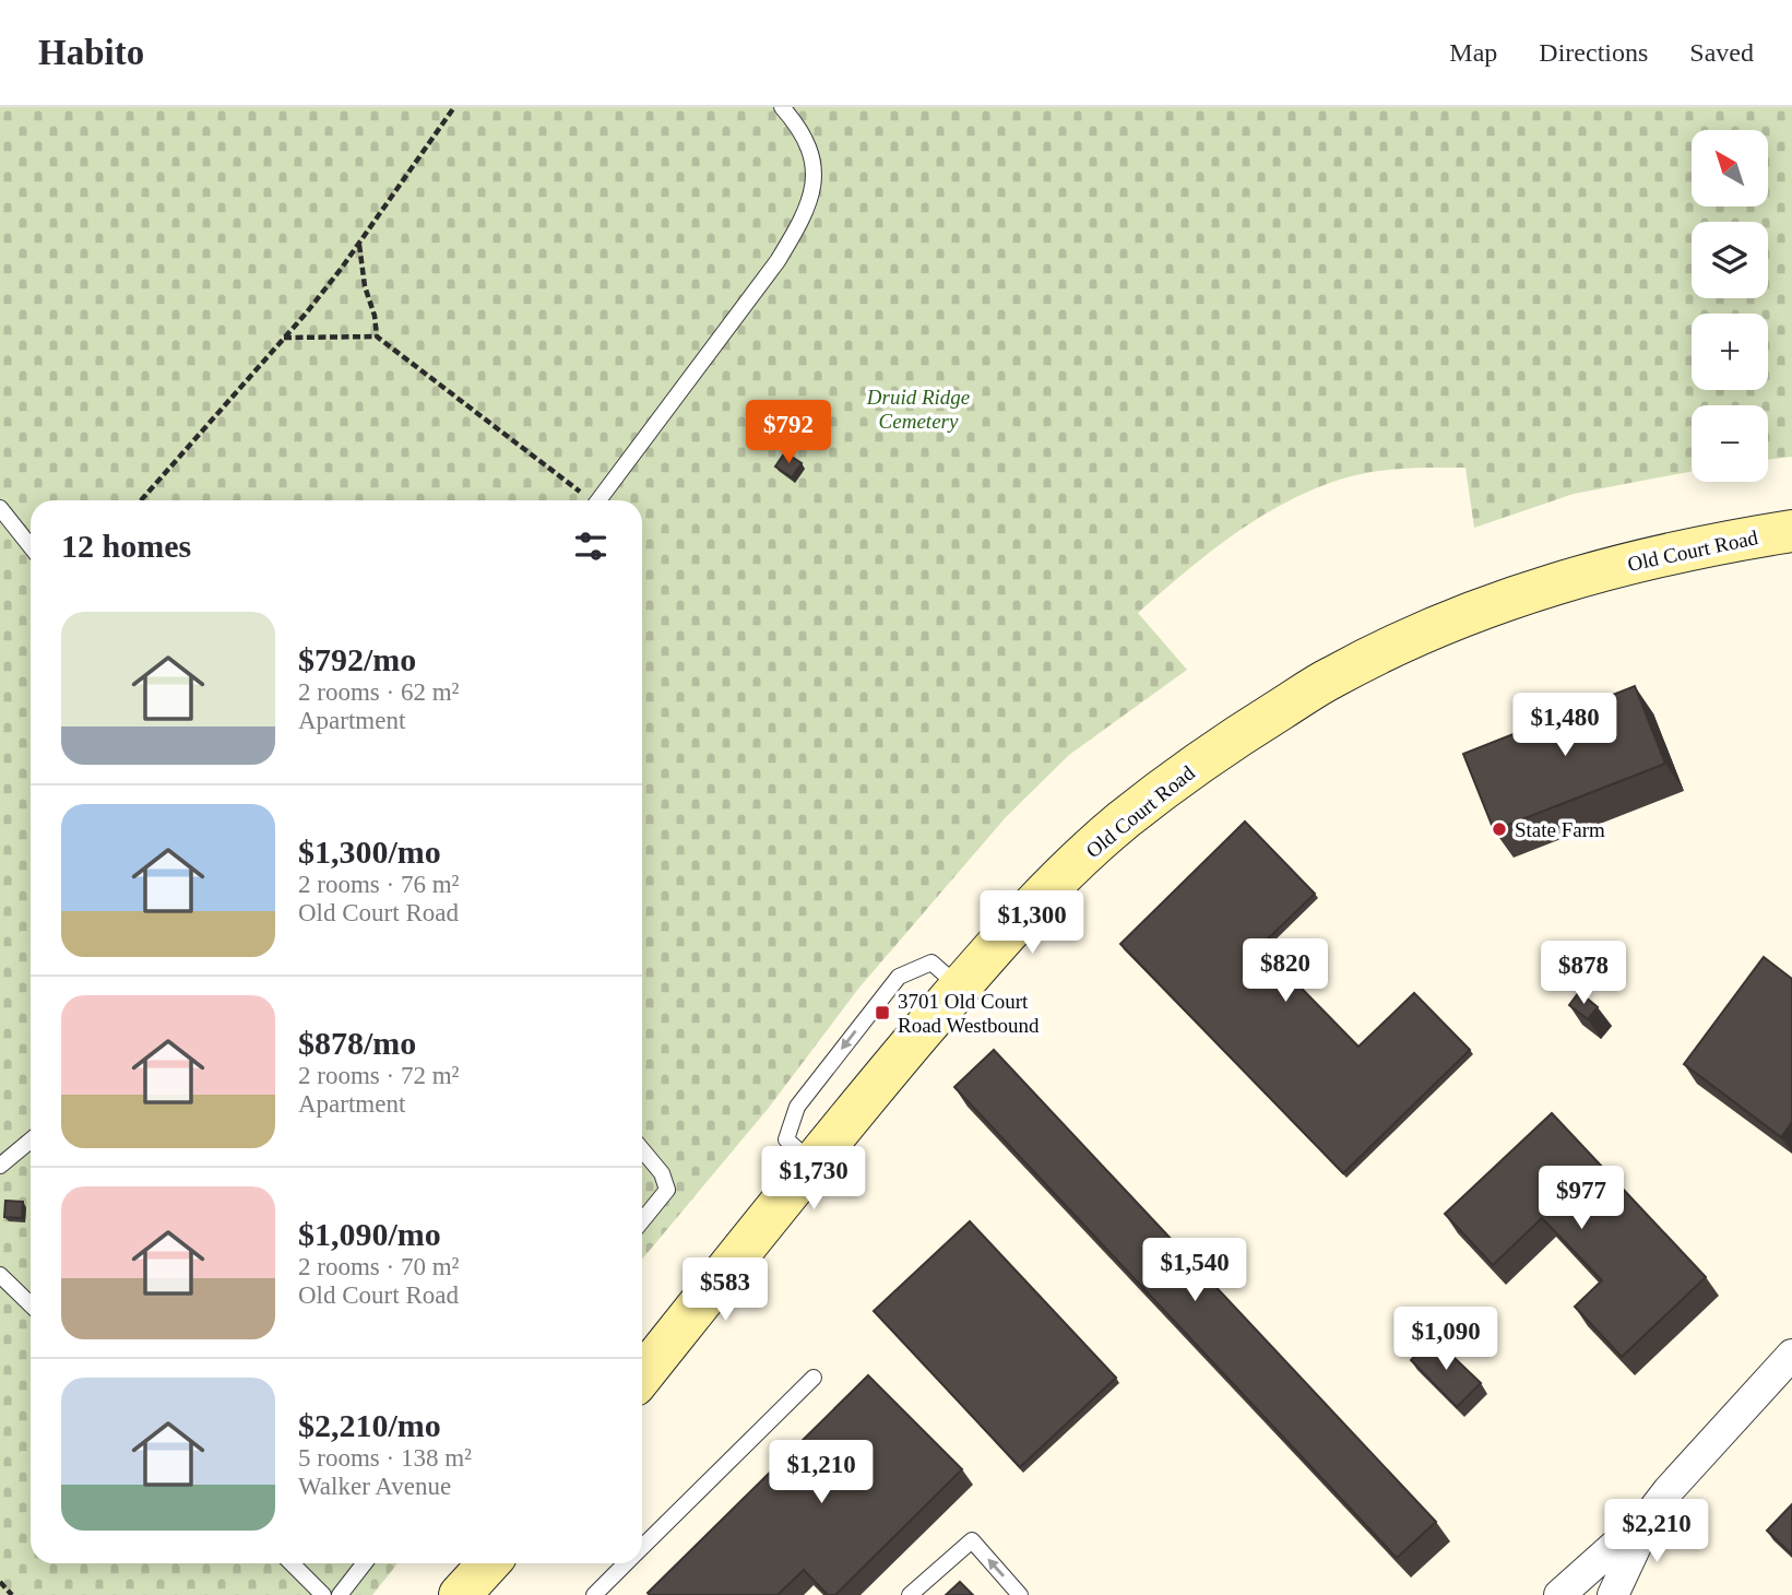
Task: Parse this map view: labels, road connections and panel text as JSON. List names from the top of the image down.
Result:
{
  "streets": {
    "main road": ["Old Court Road"]
  },
  "parks": ["Druid Ridge Cemetery"],
  "places": {
    "other": ["State Farm"],
    "transit": ["3701 Old Court Road Westbound"]
  },
  "north": "top left",
  "page": {
    "header": "Habito",
    "nav": ["Map", "Directions", "Saved"],
    "map_buttons": ["+", "−"],
    "price": [
      "$792",
      "$1,480",
      "$1,300",
      "$820",
      "$878",
      "$1,730",
      "$977",
      "$1,540",
      "$583",
      "$1,090",
      "$1,210",
      "$2,210"
    ],
    "heading": "12 homes",
    "list": [
      {
        "name": "$792/mo",
        "note": "2 rooms · 62 m² · Apartment"
      },
      {
        "name": "$1,300/mo",
        "note": "2 rooms · 76 m² · Old Court Road"
      },
      {
        "name": "$878/mo",
        "note": "2 rooms · 72 m² · Apartment"
      },
      {
        "name": "$1,090/mo",
        "note": "2 rooms · 70 m² · Old Court Road"
      },
      {
        "name": "$2,210/mo",
        "note": "5 rooms · 138 m² · Walker Avenue"
      }
    ]
  }
}
